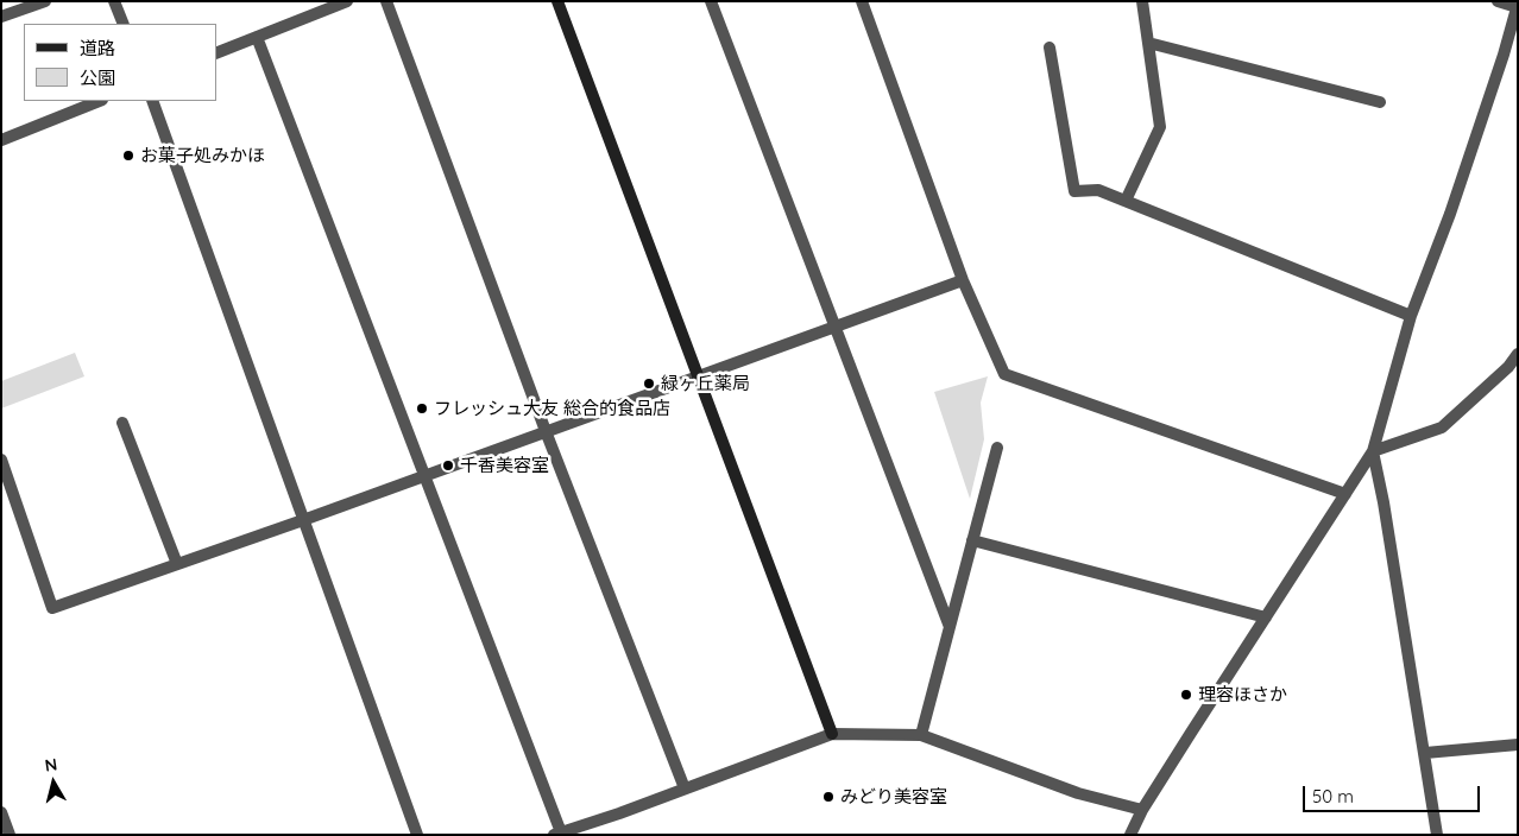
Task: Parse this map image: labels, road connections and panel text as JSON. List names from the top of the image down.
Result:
{
  "places": [
    "お菓子処みかほ",
    "緑ヶ丘薬局",
    "フレッシュ大友 総合的食品店",
    "千香美容室",
    "理容ほさか",
    "みどり美容室"
  ],
  "legend": ["道路", "公園"],
  "scale_bar": "50 m",
  "north": "top"
}
